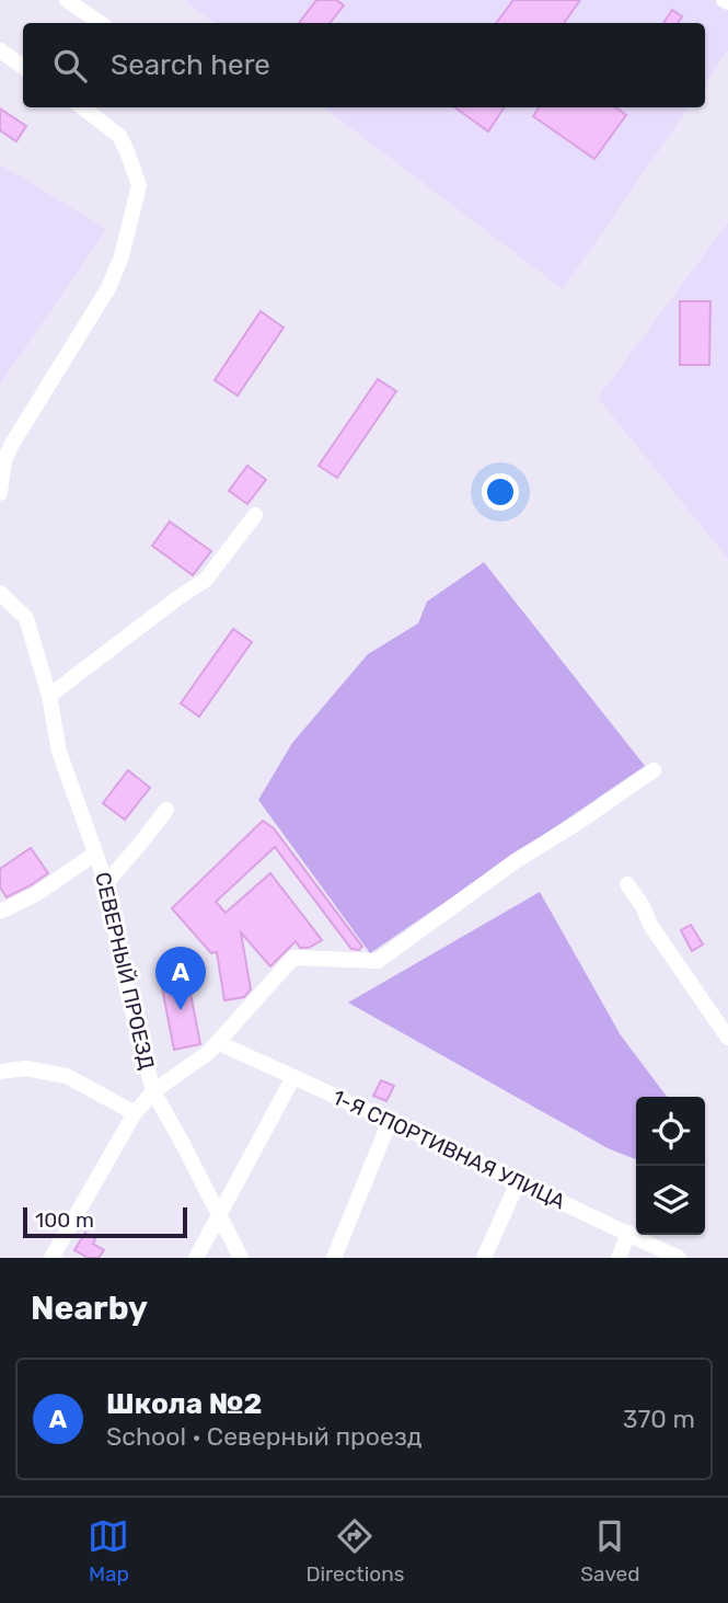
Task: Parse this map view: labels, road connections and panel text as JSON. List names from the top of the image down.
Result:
{
  "streets": {
    "street": ["СЕВЕРНЫЙ ПРОЕЗД", "1-Я СПОРТИВНАЯ УЛИЦА"]
  },
  "scale_bar": "100 m",
  "page": {
    "search": "Search here",
    "pins": "A",
    "scale": "100 m",
    "heading": "Nearby",
    "list": [
      {
        "mark": "A",
        "name": "Школа №2",
        "note": "School · Северный проезд",
        "value": "370 m"
      }
    ],
    "nav": ["Map", "Directions", "Saved"]
  }
}
